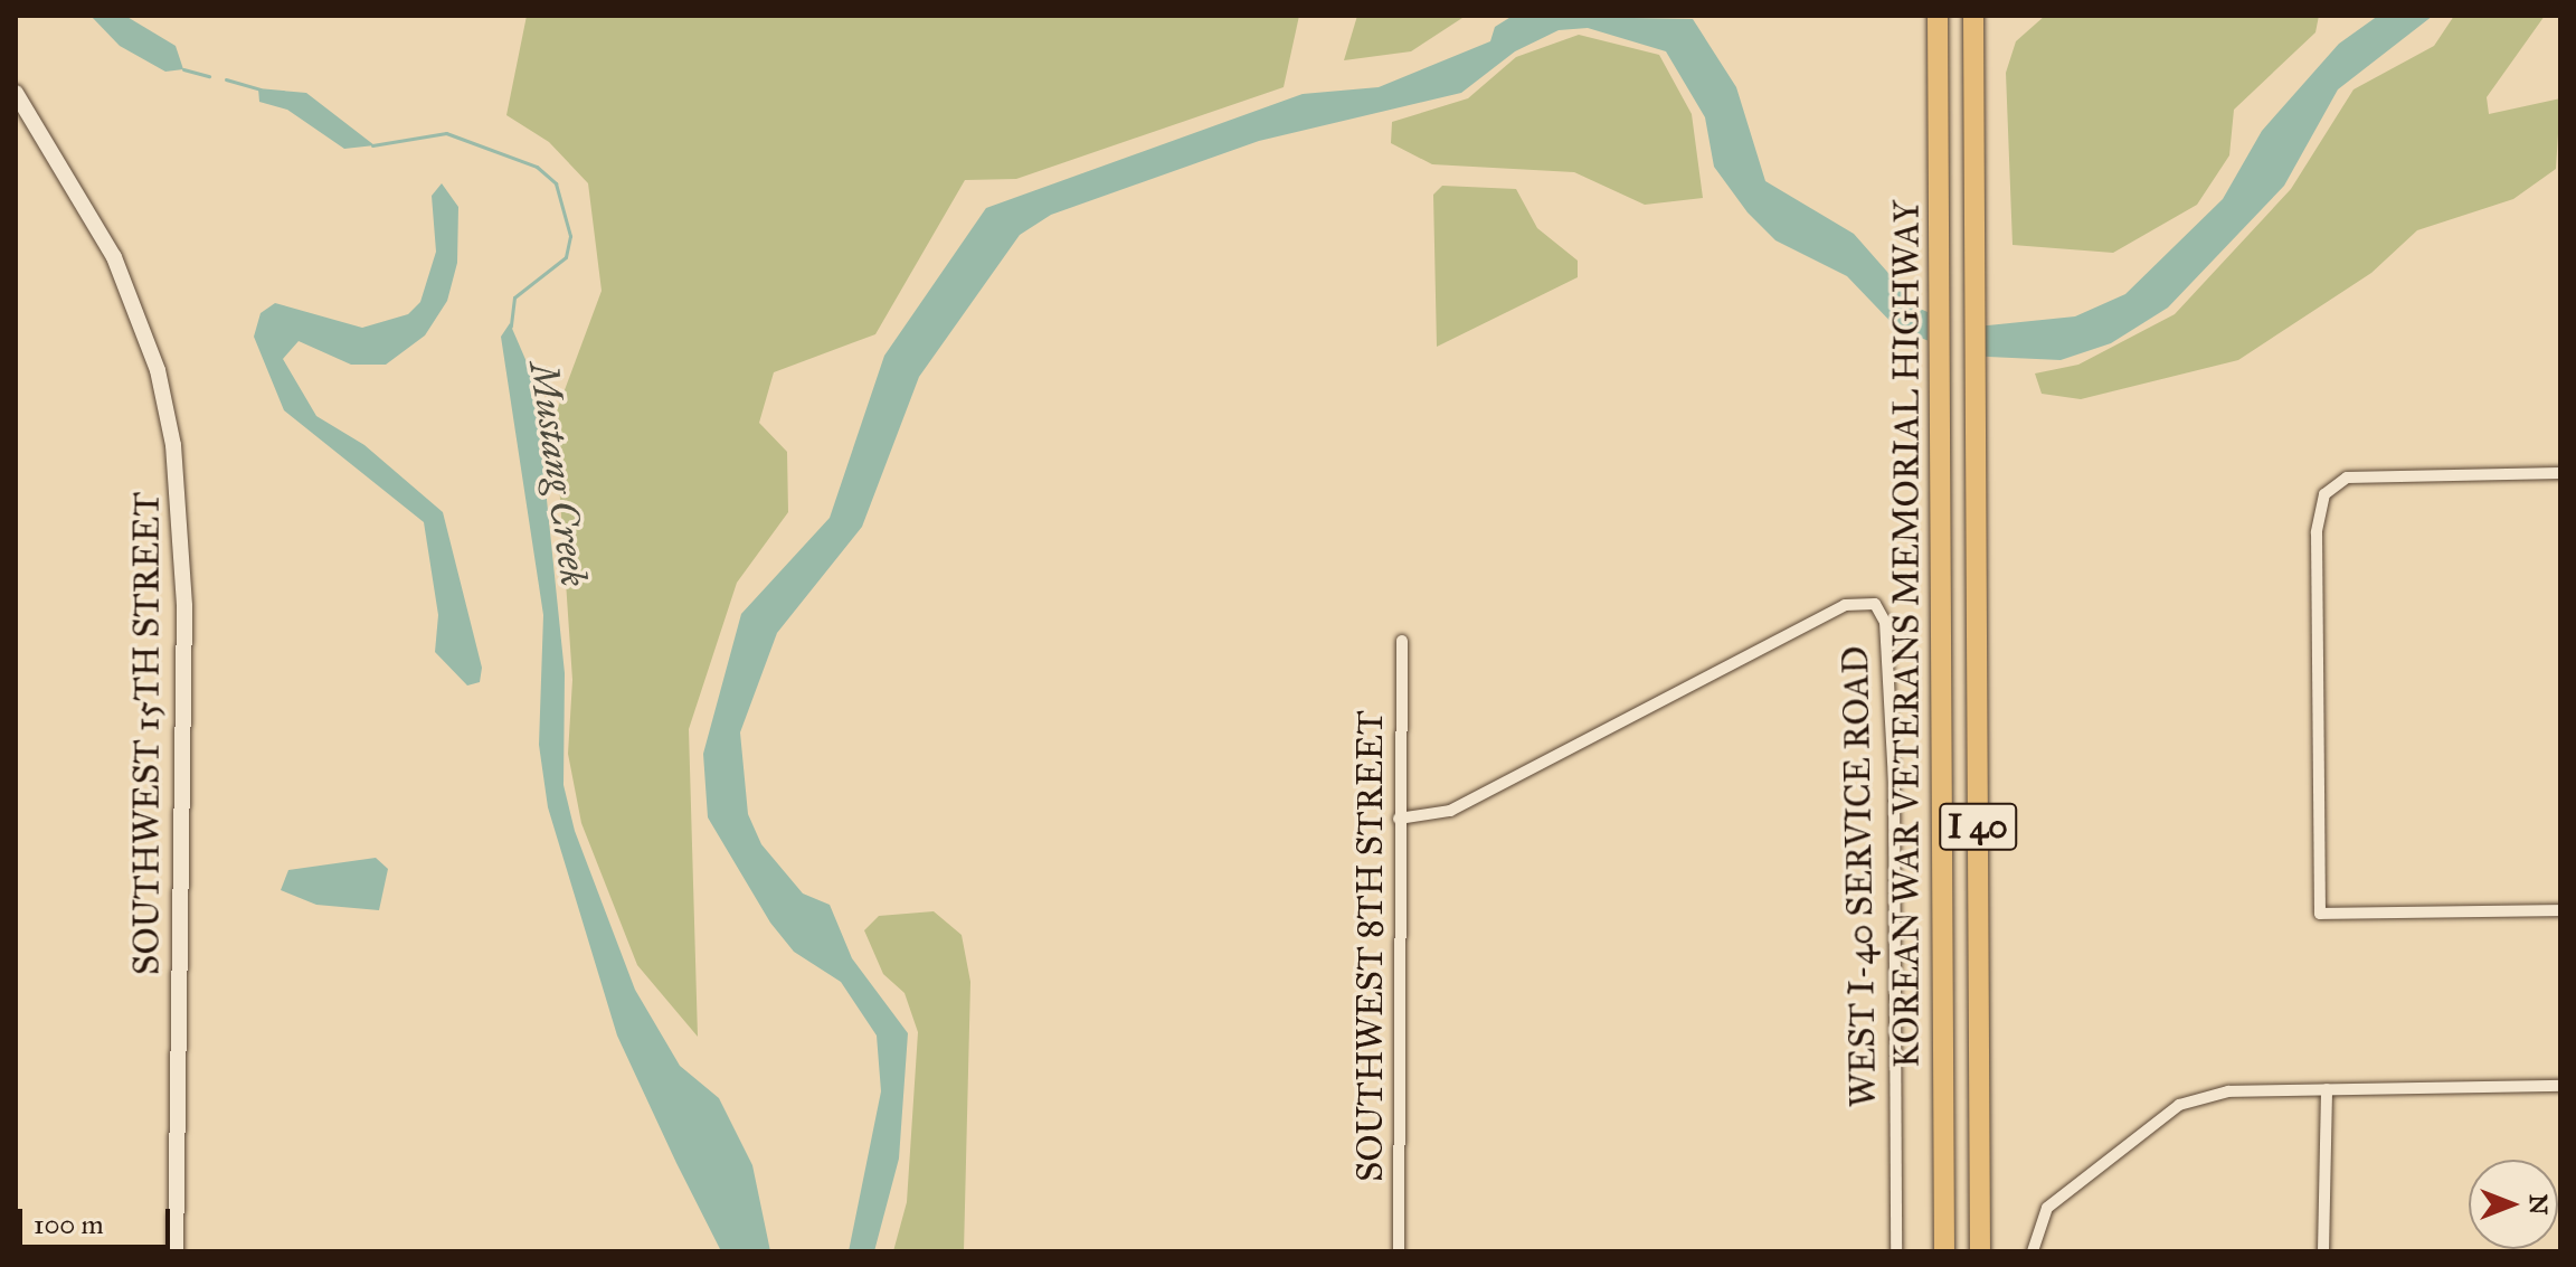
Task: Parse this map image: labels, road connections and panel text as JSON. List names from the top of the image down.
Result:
{
  "streets": {
    "highway": ["KOREAN WAR VETERANS MEMORIAL HIGHWAY", "I 40"],
    "main road": ["SOUTHWEST 15TH STREET"],
    "street": ["WEST I-40 SERVICE ROAD", "SOUTHWEST 8TH STREET"]
  },
  "crossings": [
    ["WEST I-40 SERVICE ROAD", "SOUTHWEST 8TH STREET"]
  ],
  "water": ["Mustang Creek"],
  "scale_bar": "100 m",
  "north": "right"
}
